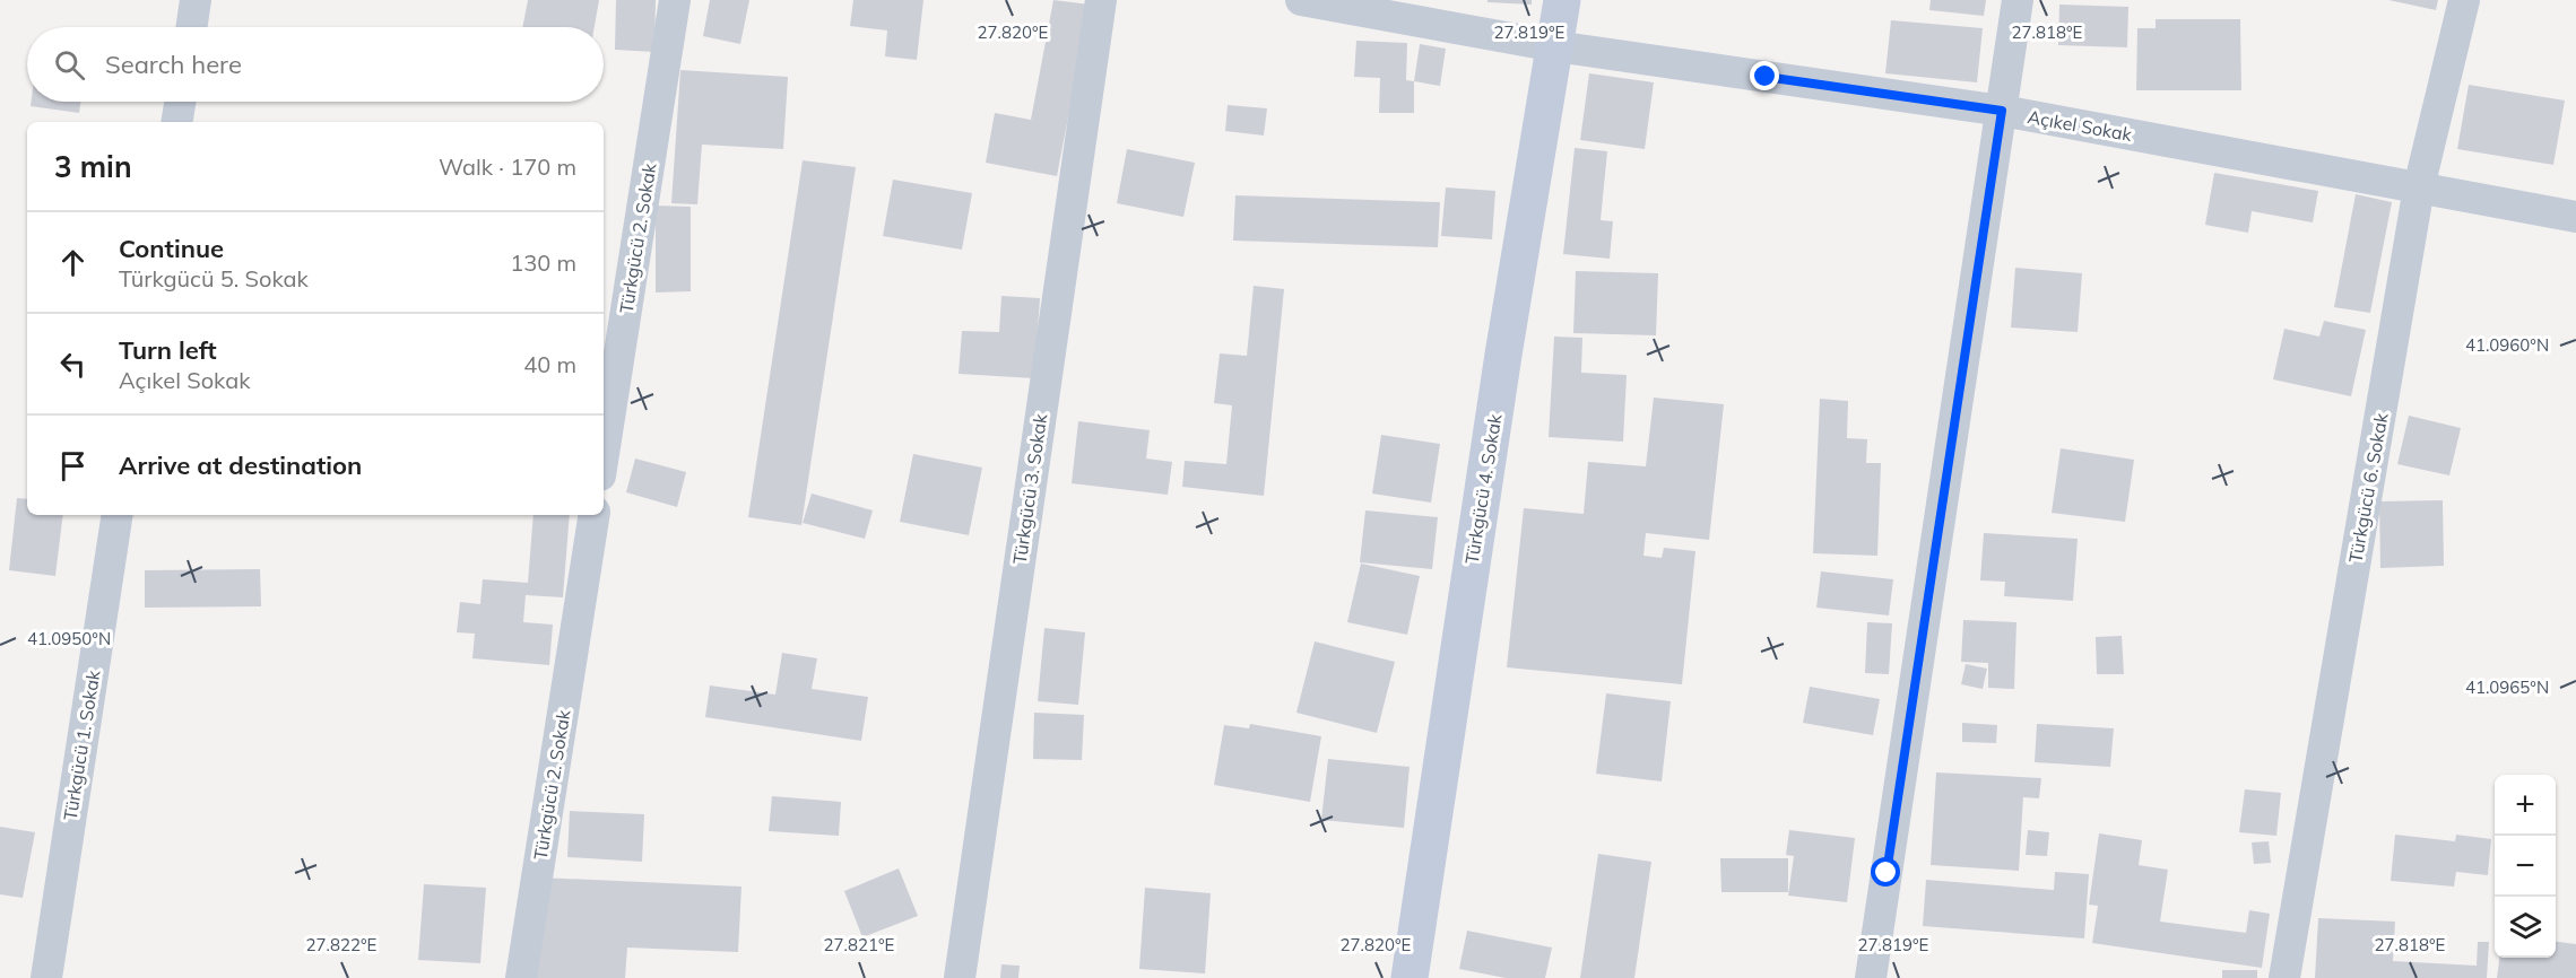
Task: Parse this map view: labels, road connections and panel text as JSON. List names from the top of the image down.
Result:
{
  "streets": {
    "main road": ["Türkgücü 4. Sokak"],
    "street": [
      "Açıkel Sokak",
      "Türkgücü 2. Sokak",
      "Türkgücü 6. Sokak",
      "Türkgücü 3. Sokak",
      "Türkgücü 1. Sokak"
    ]
  },
  "crossings": [
    ["Açıkel Sokak", "Türkgücü 6. Sokak"],
    ["Açıkel Sokak", "Türkgücü 4. Sokak"]
  ],
  "page": {
    "search": "Search here",
    "heading": ["3 min", "Walk · 170 m"],
    "list": [
      ["Continue", "Türkgücü 5. Sokak", "130 m"],
      ["Turn left", "Açıkel Sokak", "40 m"],
      "Arrive at destination"
    ],
    "map_buttons": ["+", "−"]
  },
  "coordinates": [
    "27.820°E",
    "27.819°E",
    "27.818°E",
    "41.0960°N",
    "41.0950°N",
    "41.0965°N",
    "27.822°E",
    "27.821°E"
  ]
}
